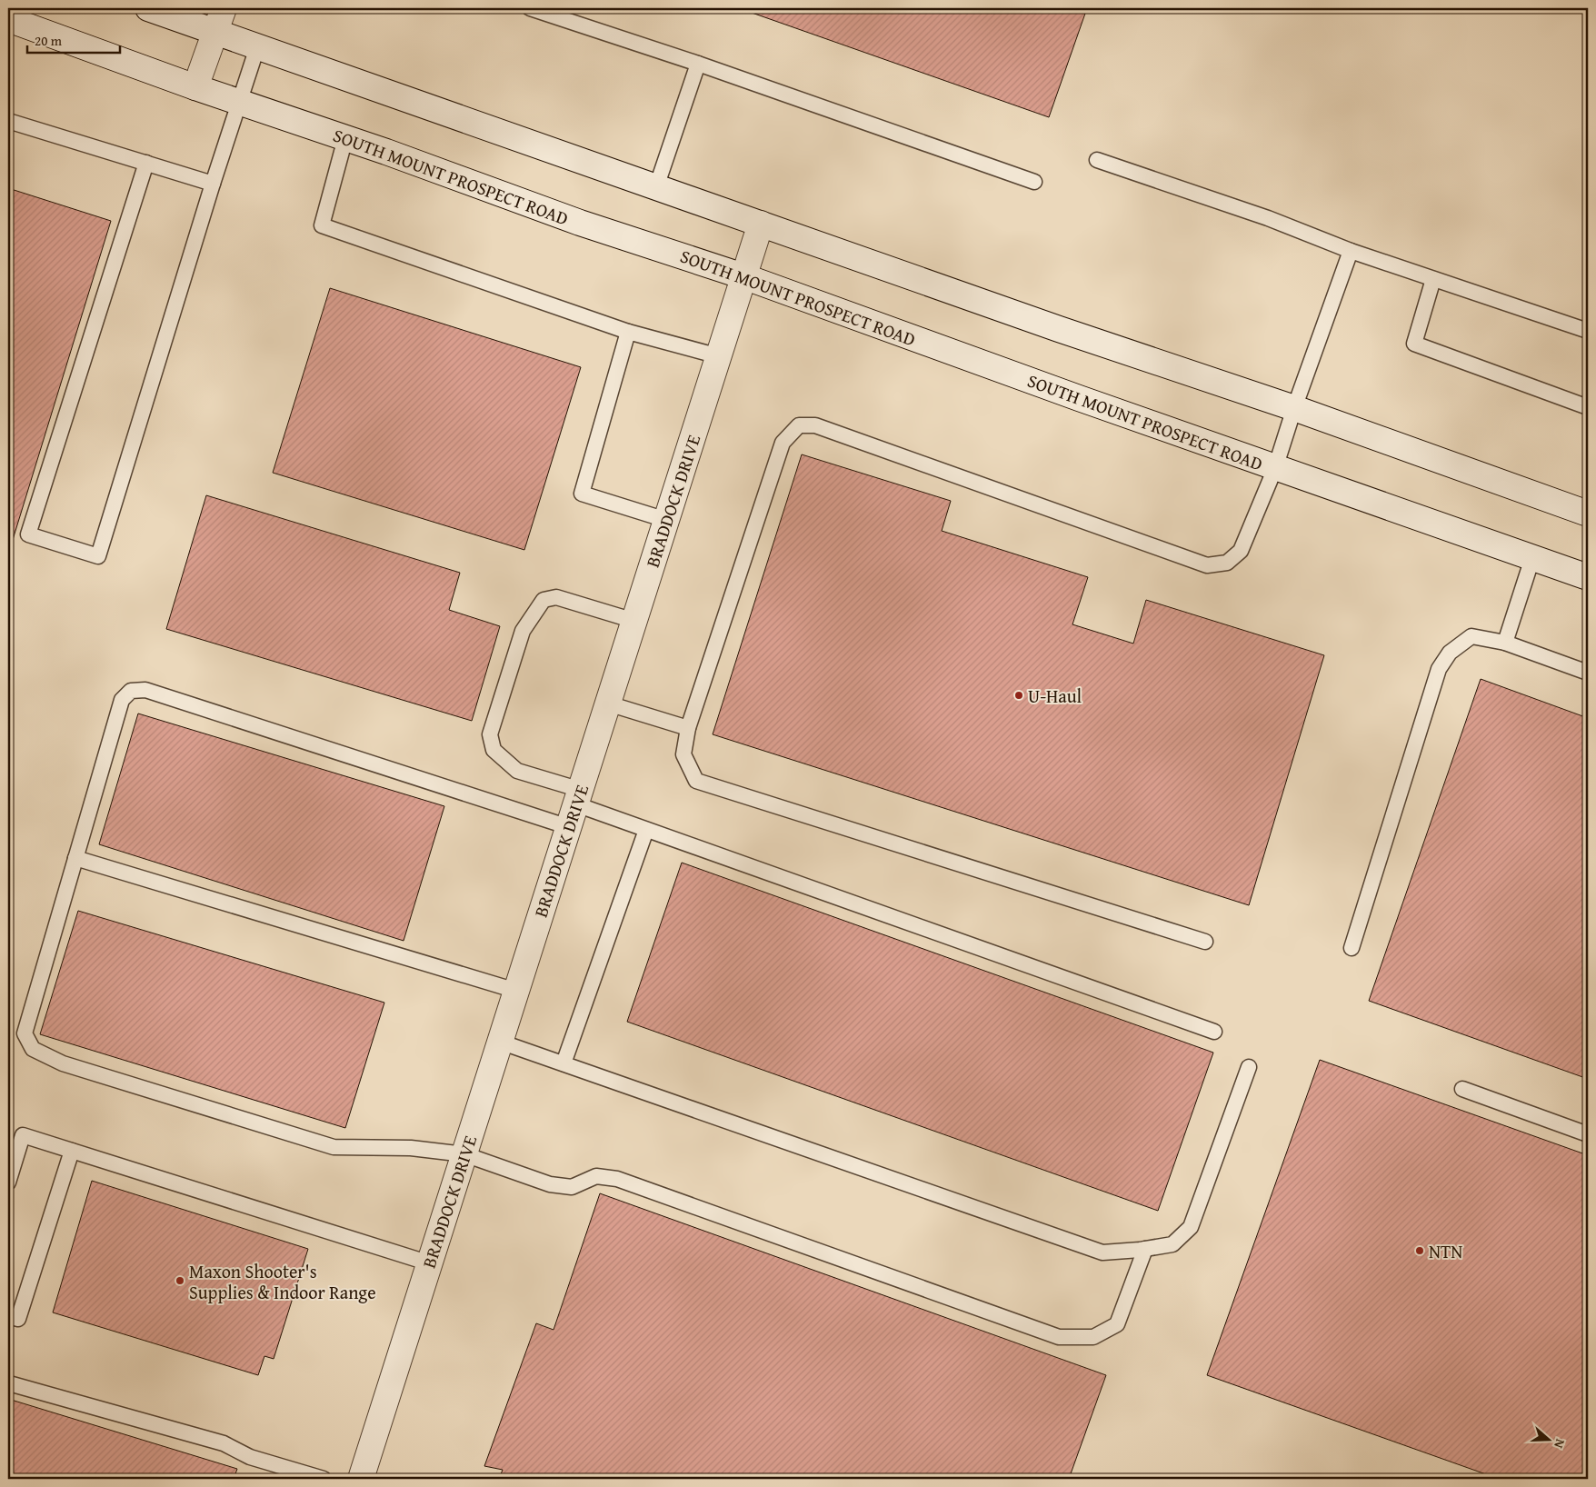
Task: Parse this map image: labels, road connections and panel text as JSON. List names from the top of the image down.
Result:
{
  "streets": {
    "main road": ["SOUTH MOUNT PROSPECT ROAD", "BRADDOCK DRIVE"]
  },
  "crossings": [
    ["SOUTH MOUNT PROSPECT ROAD", "BRADDOCK DRIVE"]
  ],
  "places": ["U-Haul", "NTN", "Maxon Shooter's Supplies & Indoor Range"],
  "scale_bar": "20 m",
  "north": "right"
}
